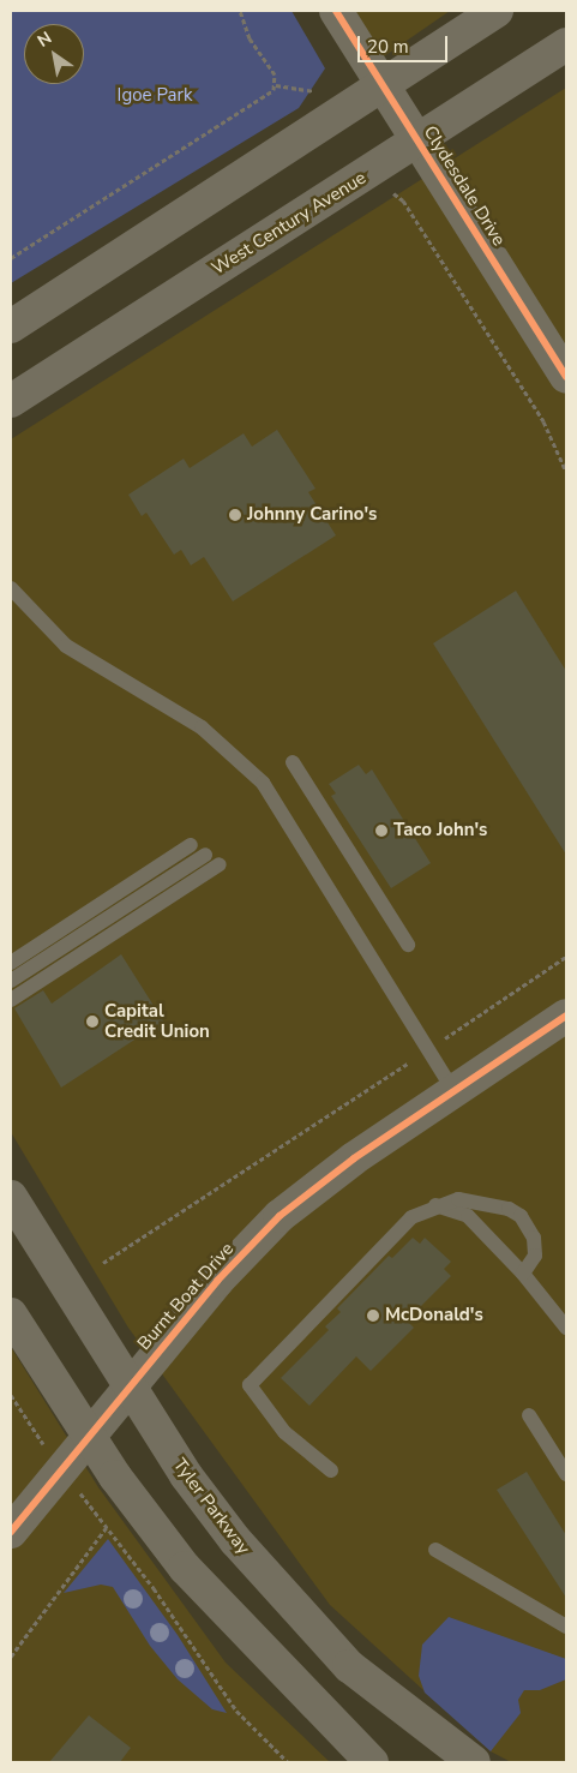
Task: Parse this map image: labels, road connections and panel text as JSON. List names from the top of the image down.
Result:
{
  "streets": {
    "main road": [
      "Clydesdale Drive",
      "West Century Avenue",
      "Burnt Boat Drive",
      "Tyler Parkway"
    ]
  },
  "crossings": [
    ["Clydesdale Drive", "West Century Avenue"],
    ["Burnt Boat Drive", "Tyler Parkway"]
  ],
  "parks": ["Igoe Park"],
  "places": [
    "Johnny Carino's",
    "Taco John's",
    "Capital Credit Union",
    "McDonald's"
  ],
  "scale_bar": "20 m",
  "north": "top left"
}
